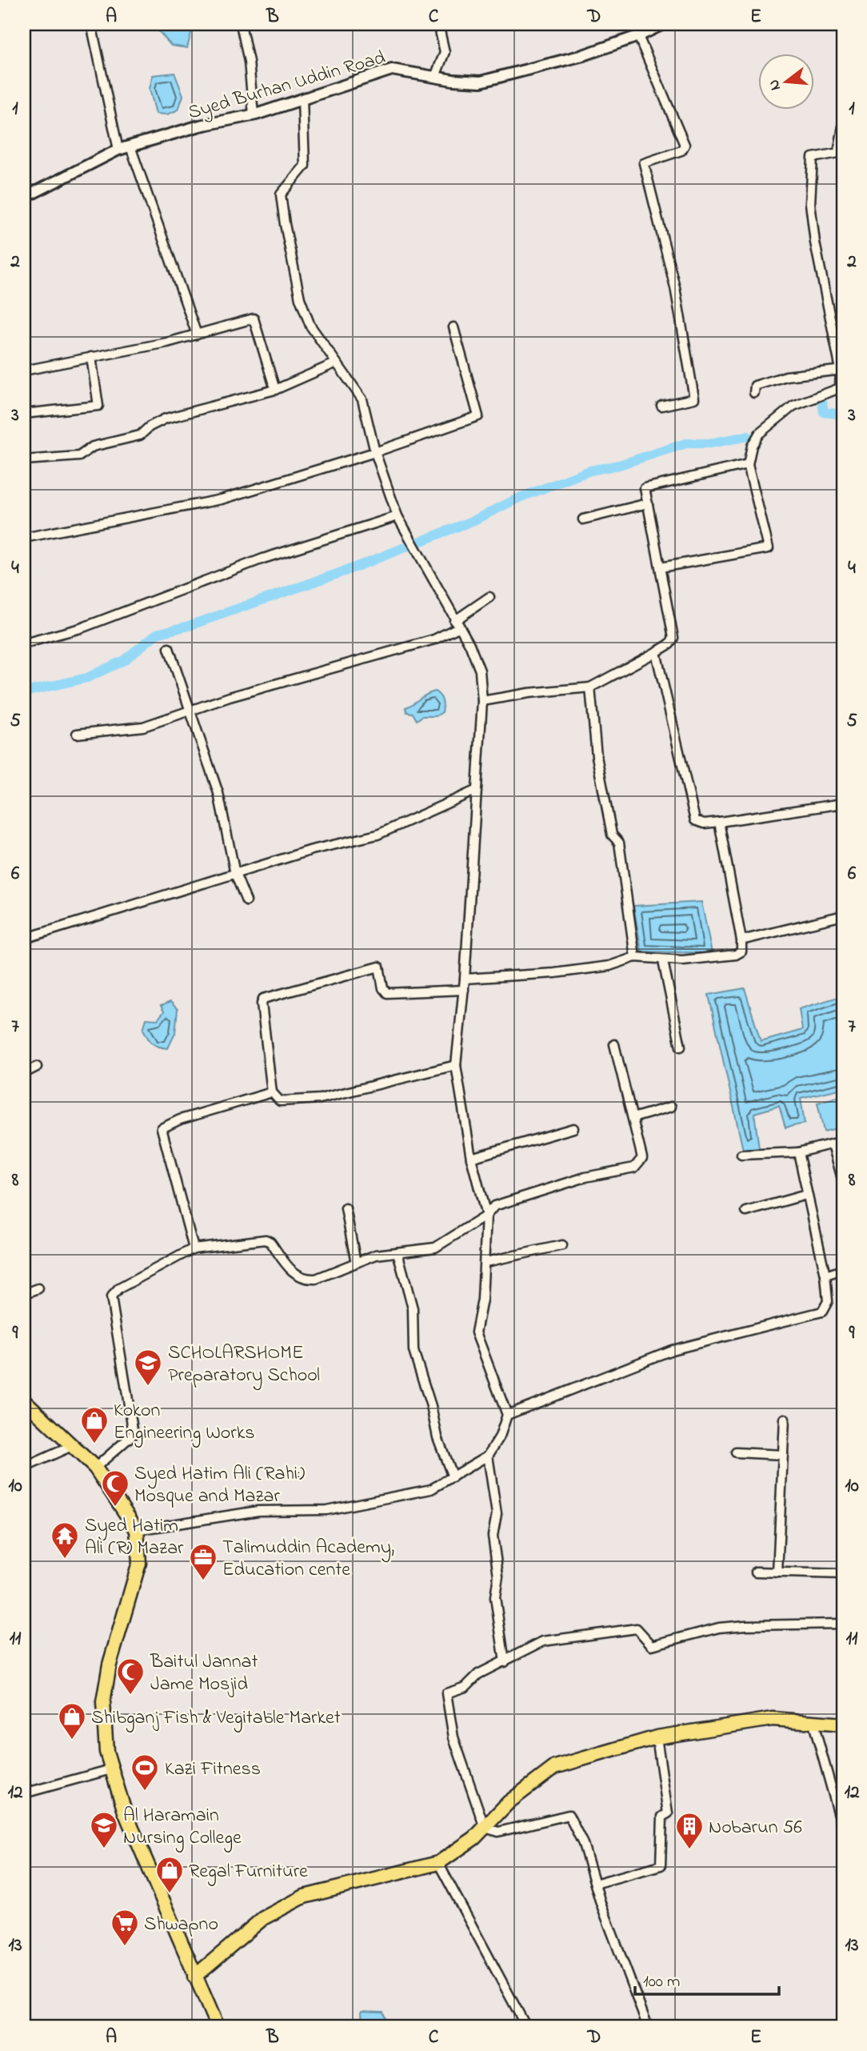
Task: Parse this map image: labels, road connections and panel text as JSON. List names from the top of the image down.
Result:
{
  "streets": {
    "street": ["Syed Burhan Uddin Road"]
  },
  "places": {
    "school or university": ["SCHOLARSHOME Preparatory School", "Al Haramain Nursing College"],
    "shop": ["Kokon Engineering Works", "Shibganj Fish & Vegitable Market", "Regal Furniture"],
    "mosque": ["Syed Hatim Ali (Rahi:) Mosque and Mazar", "Baitul Jannat Jame Mosjid"],
    "temple": ["Syed Hatim Ali (R) Mazar"],
    "office": ["Talimuddin Academy, Education cente"],
    "sports": ["Kazi Fitness"],
    "building": ["Nobarun 56"],
    "supermarket": ["Shwapno"]
  },
  "scale_bar": "100 m",
  "north": "left",
  "grid": {
    "columns": [
      "A",
      "B",
      "C",
      "D",
      "E"
    ],
    "rows": [
      "1",
      "2",
      "3",
      "4",
      "5",
      "6",
      "7",
      "8",
      "9",
      "10",
      "11",
      "12",
      "13"
    ]
  }
}
